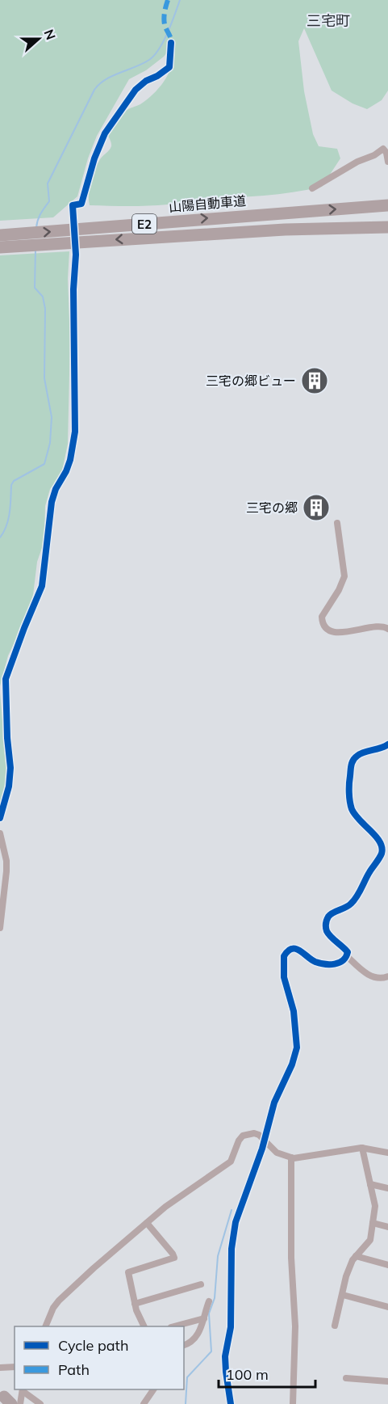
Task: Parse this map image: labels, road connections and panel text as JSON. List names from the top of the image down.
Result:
{
  "streets": {
    "highway": ["山陽自動車道", "E2"]
  },
  "districts": ["三宅町"],
  "places": {
    "building": ["三宅の郷ビュー", "三宅の郷"]
  },
  "legend": ["Cycle path", "Path"],
  "scale_bar": "100 m",
  "north": "right"
}
